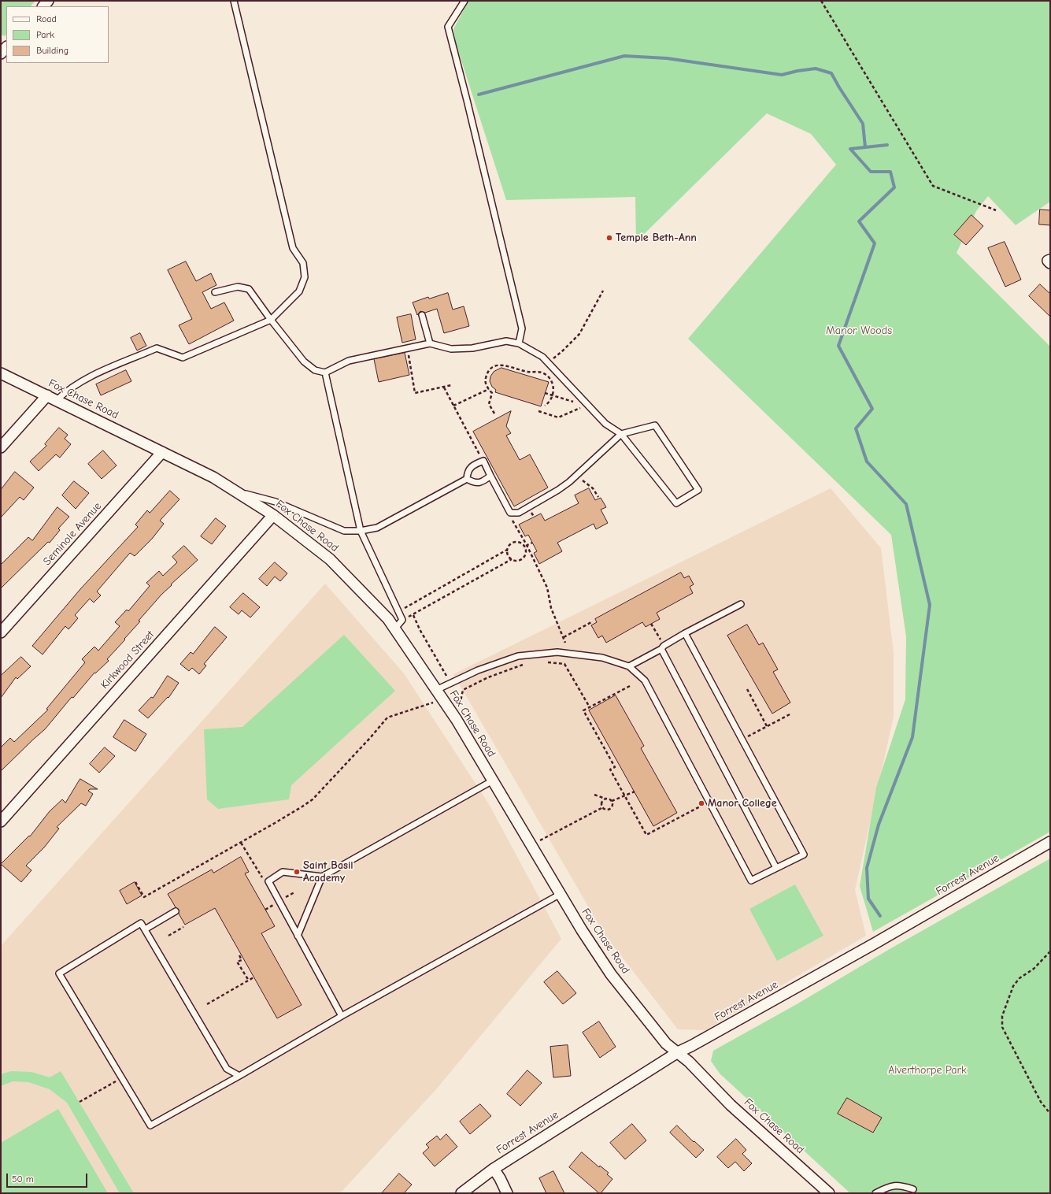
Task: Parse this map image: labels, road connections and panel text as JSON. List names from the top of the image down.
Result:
{
  "streets": {
    "street": [
      "Fox Chase Road",
      "Seminole Avenue",
      "Kirkwood Street",
      "Forrest Avenue"
    ]
  },
  "crossings": [
    ["Fox Chase Road", "Seminole Avenue"],
    ["Fox Chase Road", "Kirkwood Street"],
    ["Fox Chase Road", "Forrest Avenue"]
  ],
  "parks": ["Manor Woods", "Alverthorpe Park"],
  "places": ["Temple Beth-Ann", "Manor College", "Saint Basil Academy"],
  "legend": ["Road", "Park", "Building"],
  "scale_bar": "50 m"
}
